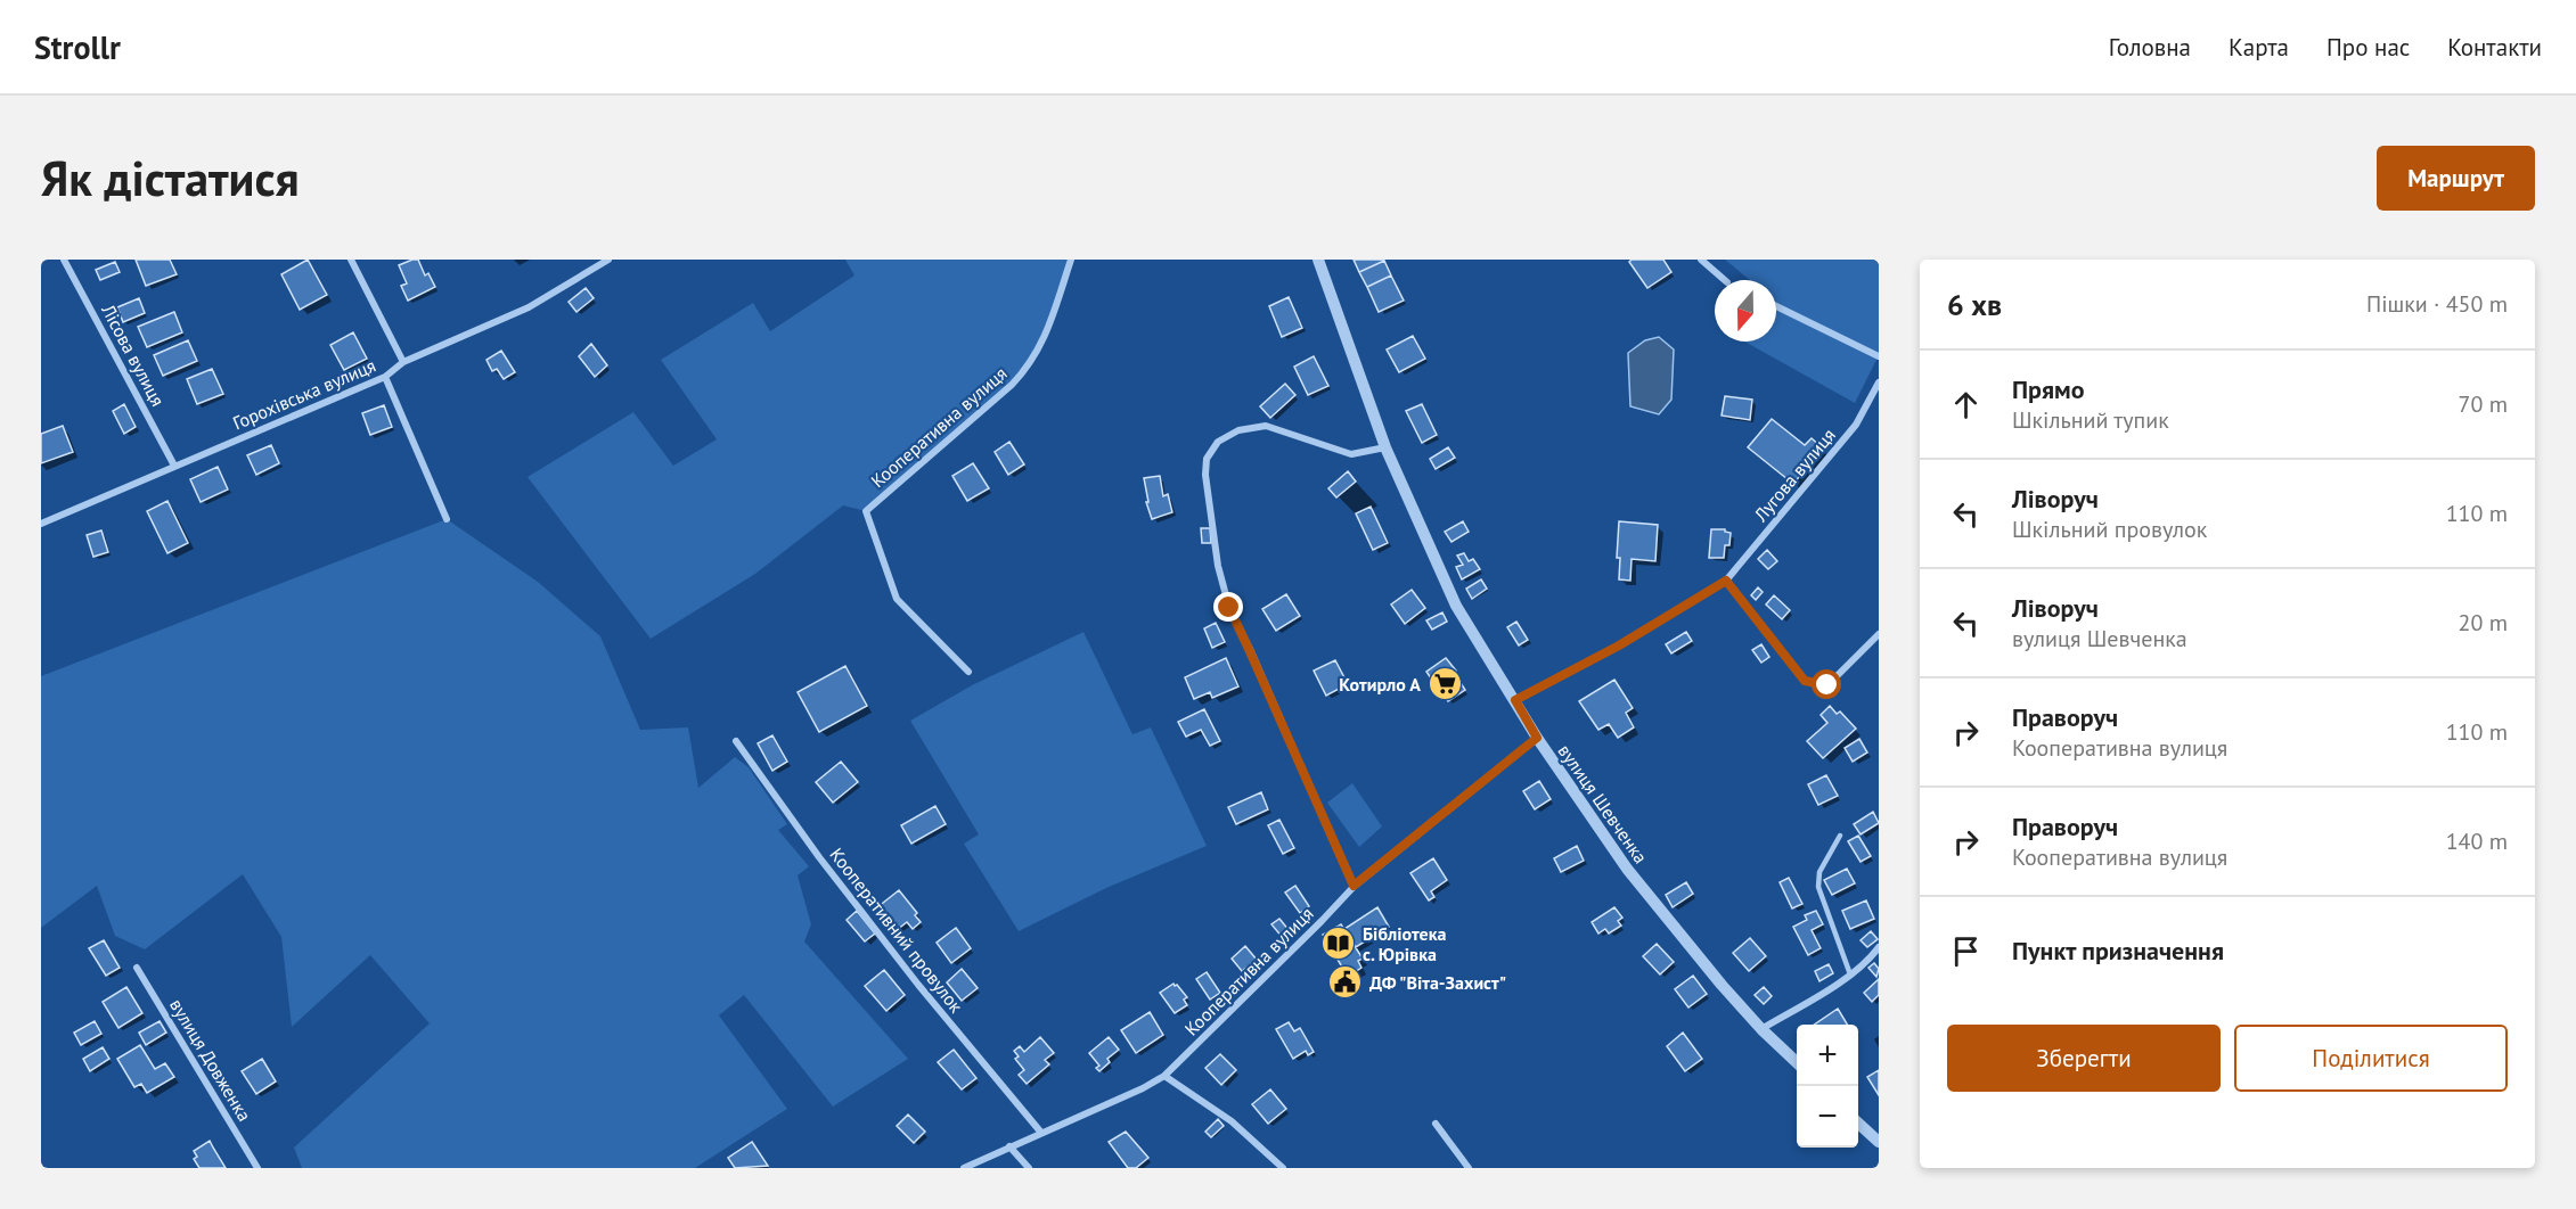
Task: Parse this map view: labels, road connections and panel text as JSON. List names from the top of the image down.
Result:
{
  "streets": {
    "street": [
      "Лісова вулиця",
      "Горохівська вулиця",
      "Кооперативна вулиця",
      "Лугова вулиця",
      "вулиця Шевченка",
      "Кооперативний провулок",
      "вулиця Довженка"
    ]
  },
  "crossings": [
    ["Лісова вулиця", "Горохівська вулиця"],
    ["Кооперативна вулиця", "вулиця Шевченка"],
    ["Кооперативна вулиця", "Кооперативний провулок"],
    ["Лугова вулиця", "вулиця Шевченка"]
  ],
  "places": {
    "supermarket": ["Котирло А"],
    "library": ["Бібліотека с. Юрівка"],
    "public building": ["ДФ \"Віта-Захист\""]
  },
  "north": "bottom",
  "page": {
    "header": "Strollr",
    "nav": [
      "Головна",
      "Карта",
      "Про нас",
      "Контакти"
    ],
    "buttons": [
      "Маршрут",
      ["Зберегти", "Поділитися"]
    ],
    "title": "Як дістатися",
    "heading": ["6 хв", "Пішки · 450 m"],
    "list": [
      ["Прямо", "Шкільний тупик", "70 m"],
      ["Ліворуч", "Шкільний провулок", "110 m"],
      ["Ліворуч", "вулиця Шевченка", "20 m"],
      ["Праворуч", "Кооперативна вулиця", "110 m"],
      ["Праворуч", "Кооперативна вулиця", "140 m"],
      "Пункт призначення"
    ],
    "map_buttons": ["+", "−"]
  }
}
